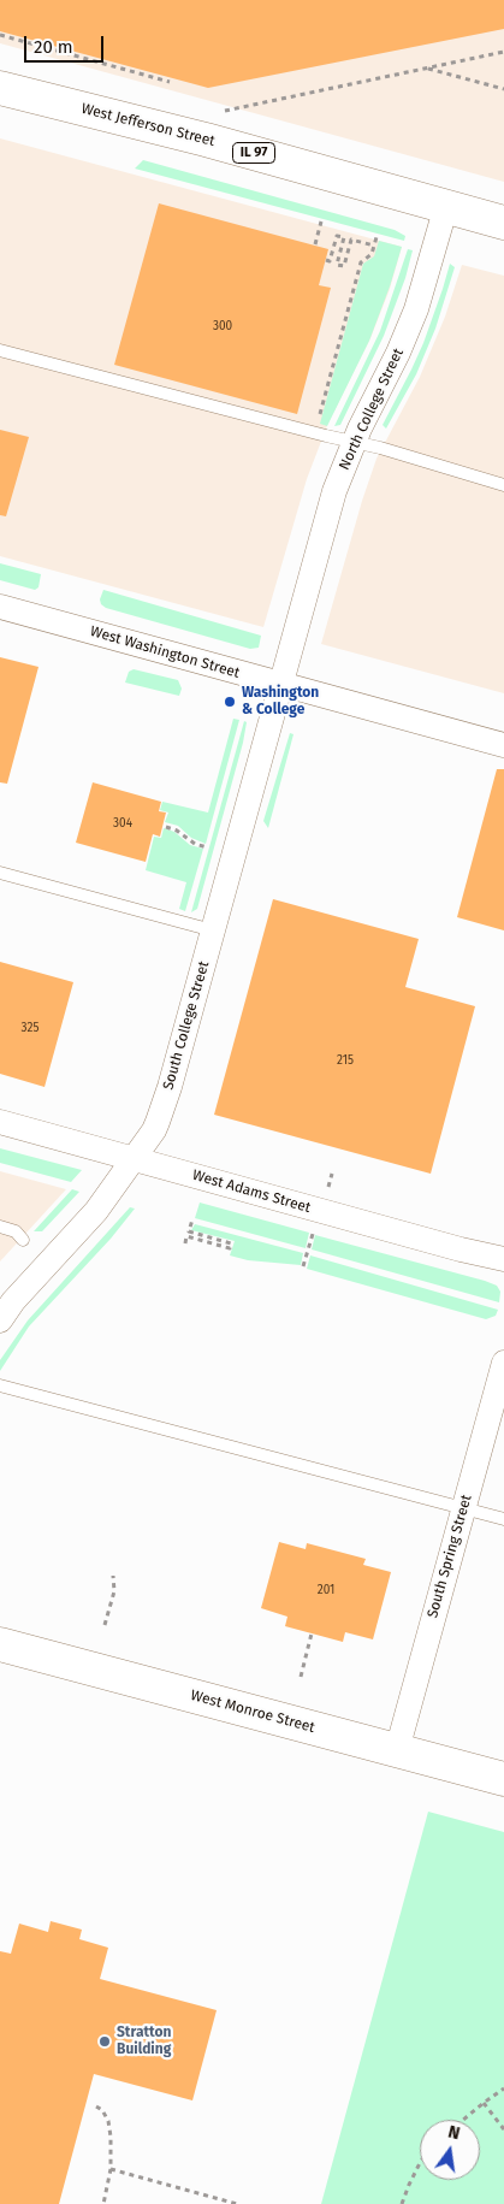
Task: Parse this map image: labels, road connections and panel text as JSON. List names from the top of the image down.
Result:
{
  "streets": {
    "main road": ["West Jefferson Street", "IL 97", "West Monroe Street"],
    "street": [
      "North College Street",
      "West Washington Street",
      "South College Street",
      "West Adams Street",
      "South Spring Street"
    ]
  },
  "crossings": [
    ["West Jefferson Street", "North College Street"],
    ["North College Street", "West Washington Street"],
    ["North College Street", "South College Street"],
    ["West Washington Street", "South College Street"],
    ["South College Street", "West Adams Street"],
    ["South Spring Street", "West Monroe Street"]
  ],
  "places": ["Washington & College", "Stratton Building"],
  "house_numbers": [
    "300",
    "304",
    "325",
    "215",
    "201"
  ],
  "scale_bar": "20 m",
  "north": "top"
}
